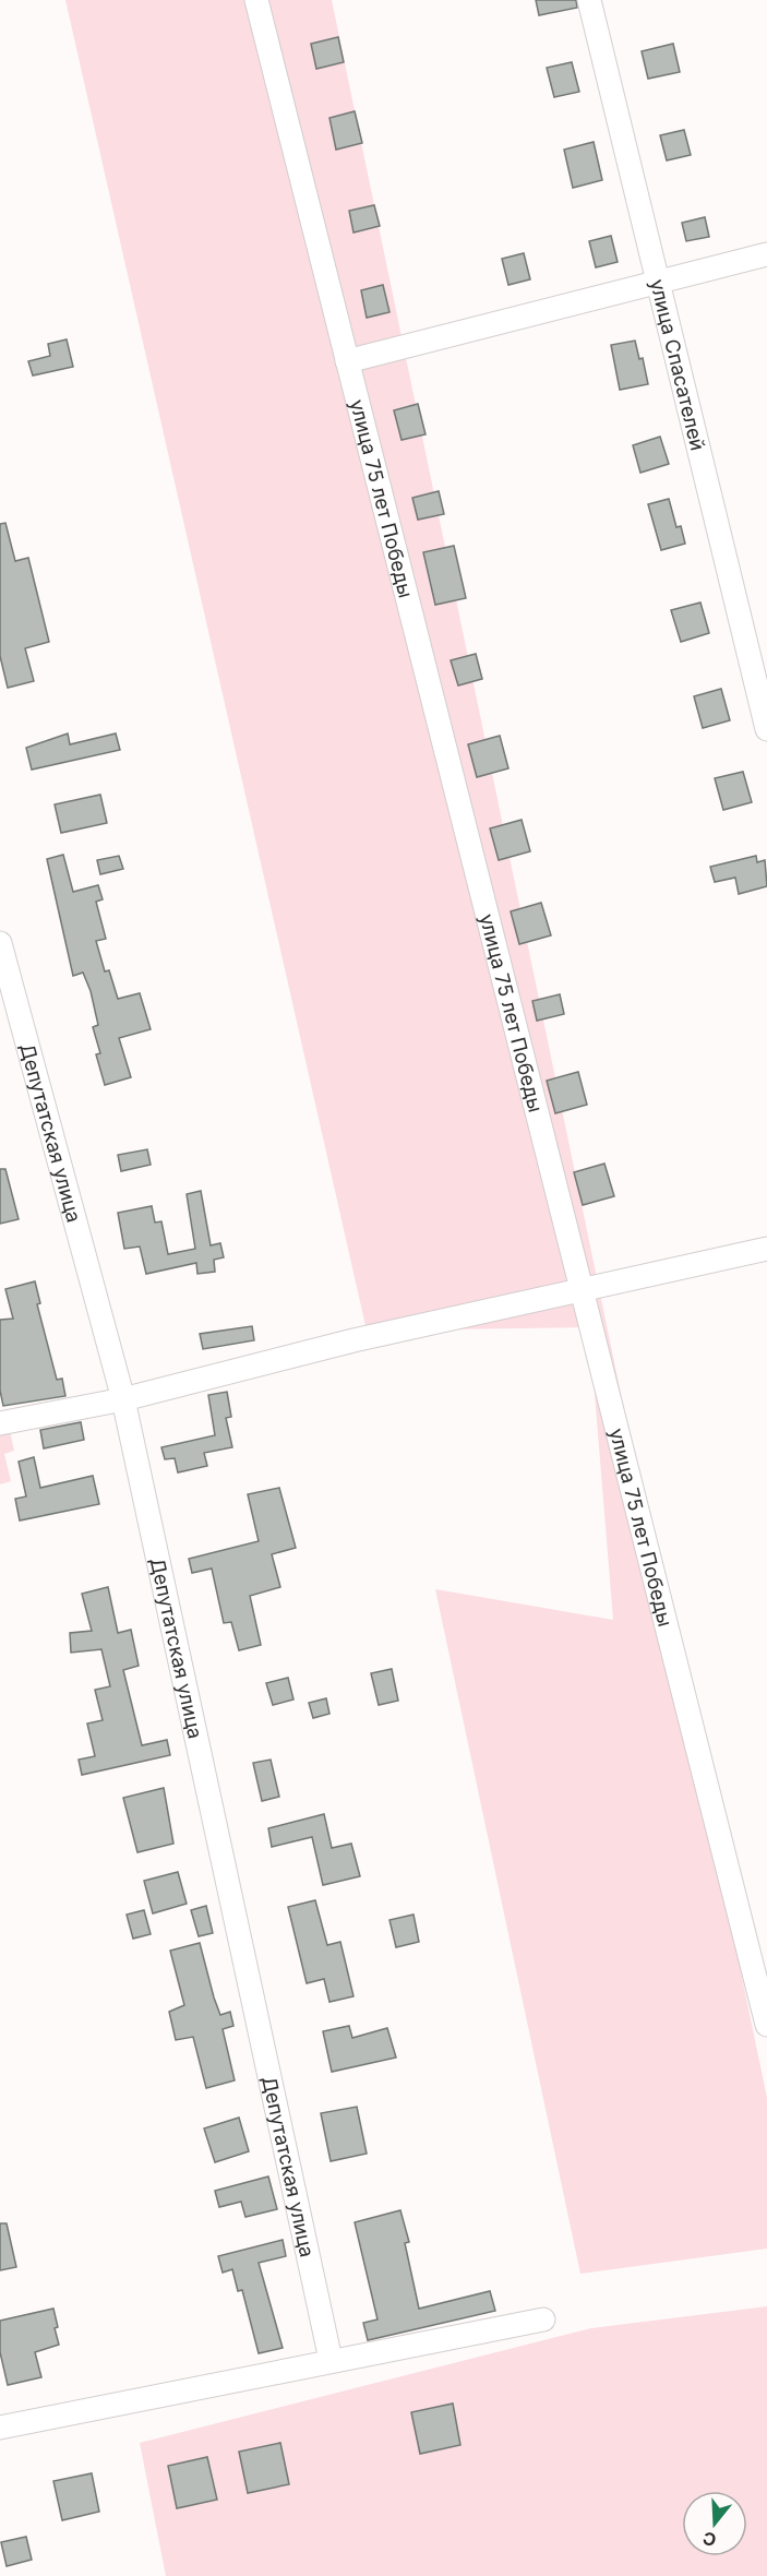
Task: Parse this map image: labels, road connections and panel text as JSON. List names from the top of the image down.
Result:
{
  "streets": {
    "street": ["улица Спасателей", "улица 75 лет Победы", "Депутатская улица"]
  },
  "north": "bottom"
}
